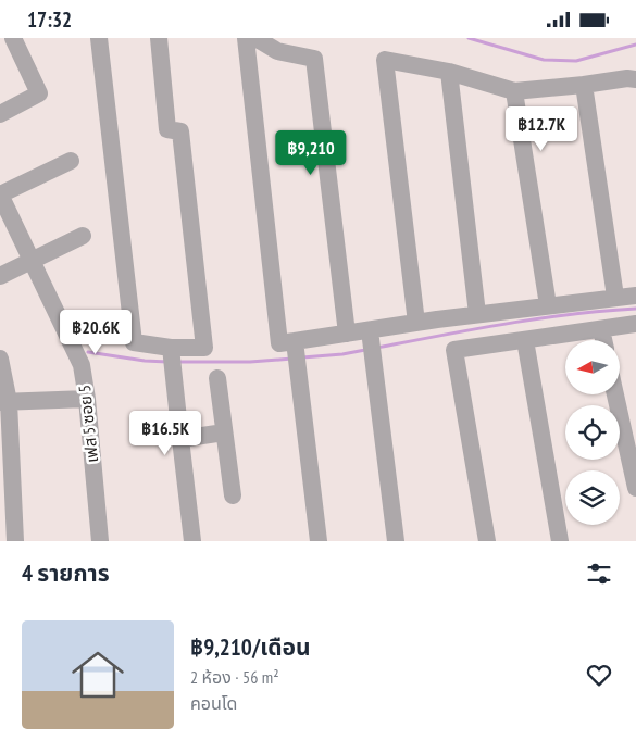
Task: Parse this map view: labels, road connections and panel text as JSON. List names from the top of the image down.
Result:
{
  "streets": {
    "street": ["เฟส 5 ซอย 5"]
  },
  "north": "left",
  "page": {
    "status": "17:32",
    "price": [
      "฿12.7K",
      "฿9,210",
      "฿20.6K",
      "฿16.5K"
    ],
    "heading": "4 รายการ",
    "list": [
      {
        "name": "฿9,210/เดือน",
        "note": "2 ห้อง · 56 m² · คอนโด"
      }
    ]
  }
}
